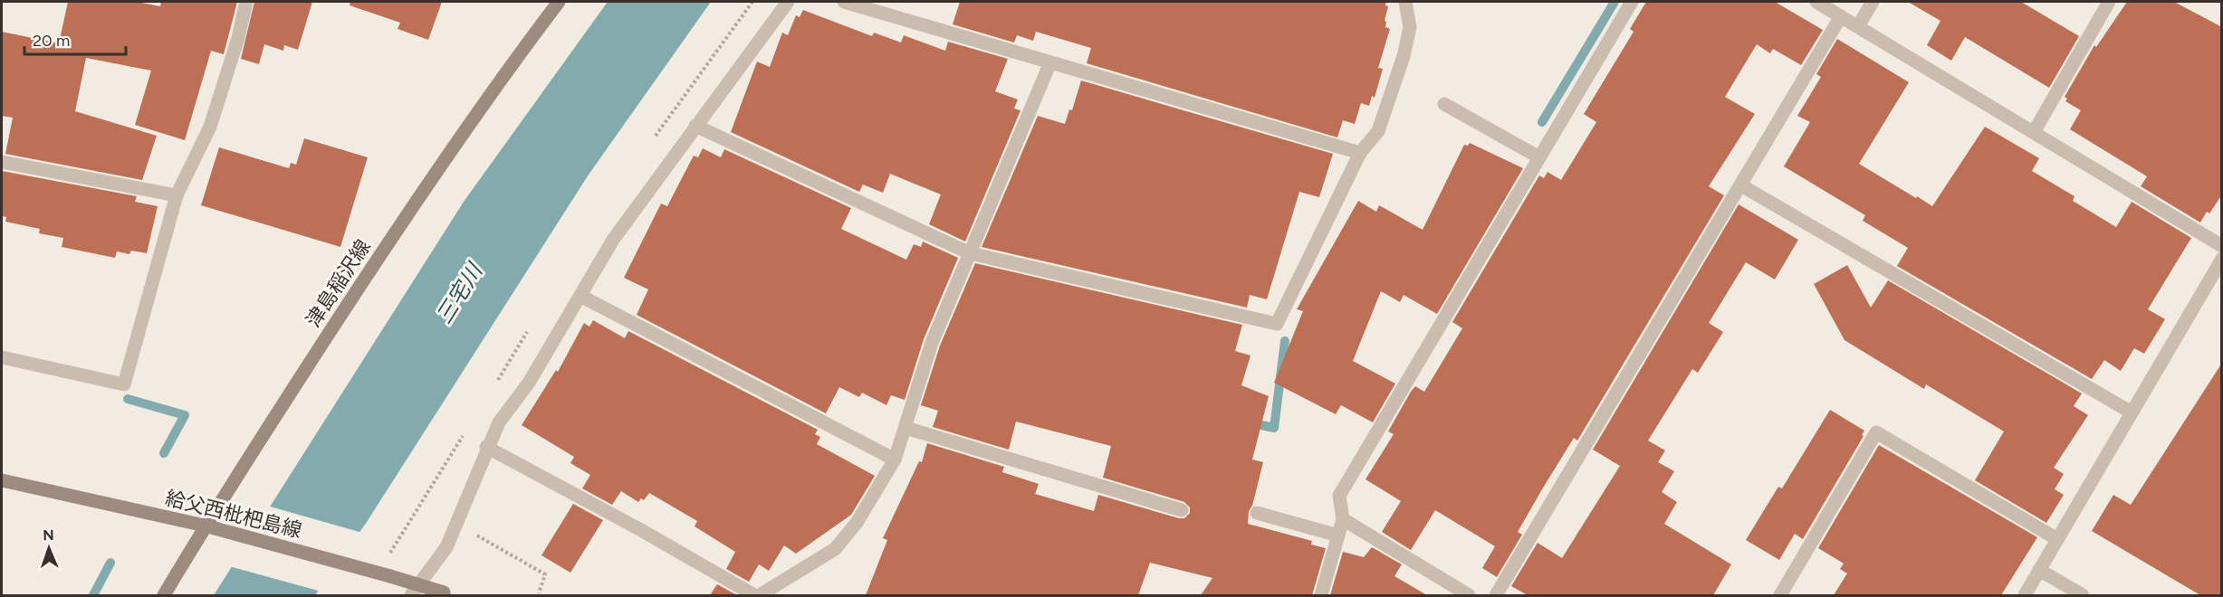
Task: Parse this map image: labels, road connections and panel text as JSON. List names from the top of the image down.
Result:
{
  "streets": {
    "main road": ["津島稲沢線", "給父西枇杷島線"]
  },
  "crossings": [
    ["津島稲沢線", "給父西枇杷島線"]
  ],
  "water": ["三宅川"],
  "scale_bar": "20 m",
  "north": "top"
}
